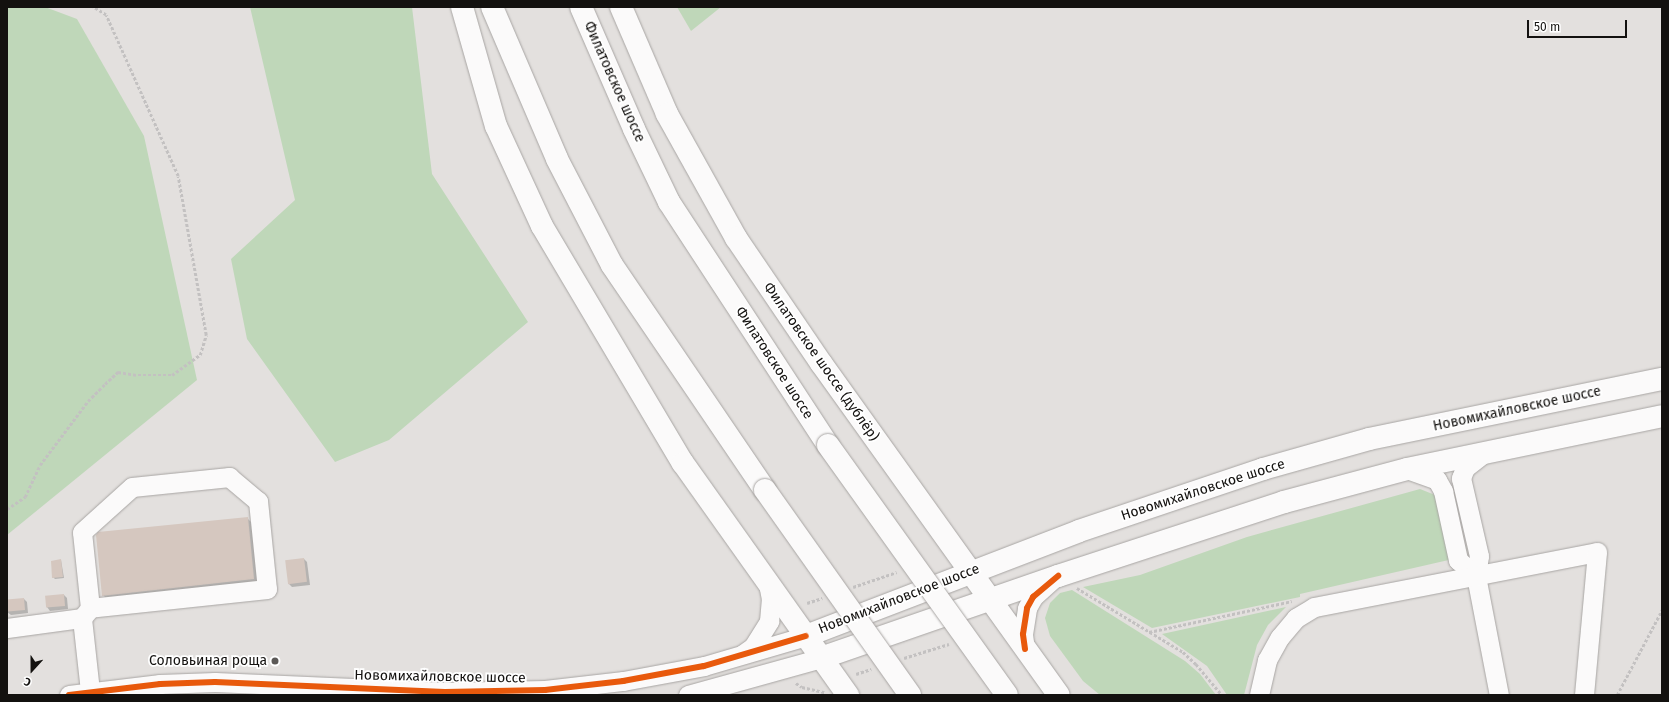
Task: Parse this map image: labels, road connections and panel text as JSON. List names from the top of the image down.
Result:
{
  "streets": {
    "main road": ["Филатовское шоссе", "Филатовское шоссе (дублёр)", "Новомихайловское шоссе"]
  },
  "crossings": [
    ["Филатовское шоссе (дублёр)", "Новомихайловское шоссе"]
  ],
  "places": ["Соловьиная роща"],
  "scale_bar": "50 m",
  "north": "bottom"
}
